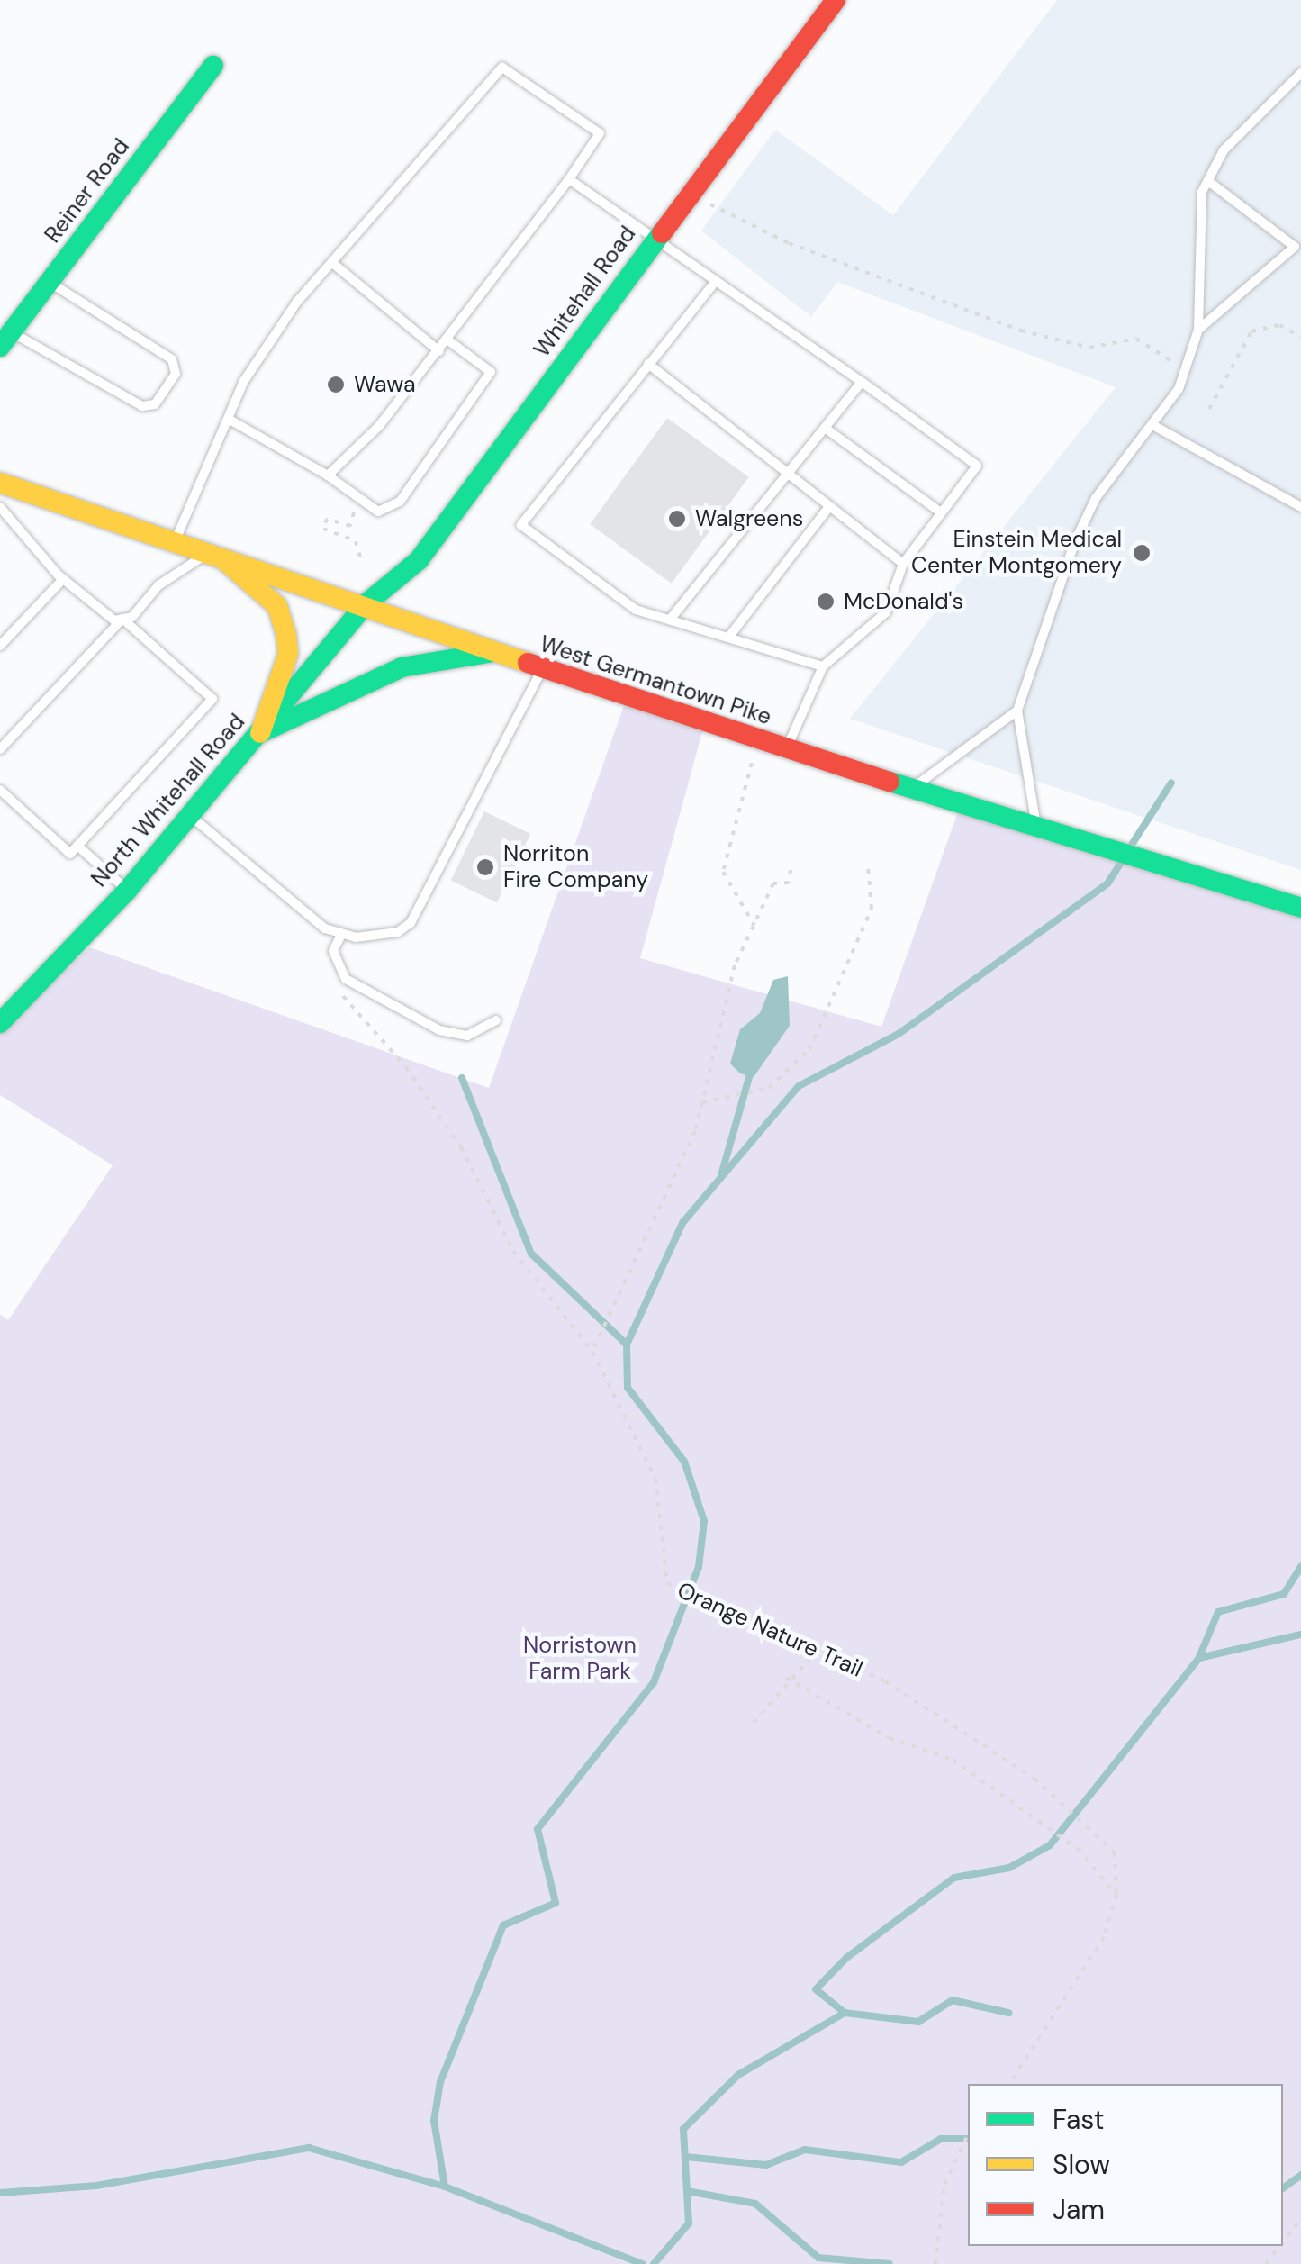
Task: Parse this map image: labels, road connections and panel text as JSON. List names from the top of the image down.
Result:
{
  "streets": {
    "main road": [
      "Reiner Road",
      "Whitehall Road",
      "West Germantown Pike",
      "North Whitehall Road"
    ],
    "path": ["Orange Nature Trail"]
  },
  "crossings": [
    ["Whitehall Road", "West Germantown Pike"],
    ["Whitehall Road", "North Whitehall Road"],
    ["West Germantown Pike", "North Whitehall Road"]
  ],
  "parks": ["Norristown Farm Park"],
  "places": [
    "Wawa",
    "Walgreens",
    "Einstein Medical Center Montgomery",
    "McDonald's",
    "Norriton Fire Company"
  ],
  "legend": ["Fast", "Slow", "Jam"]
}
